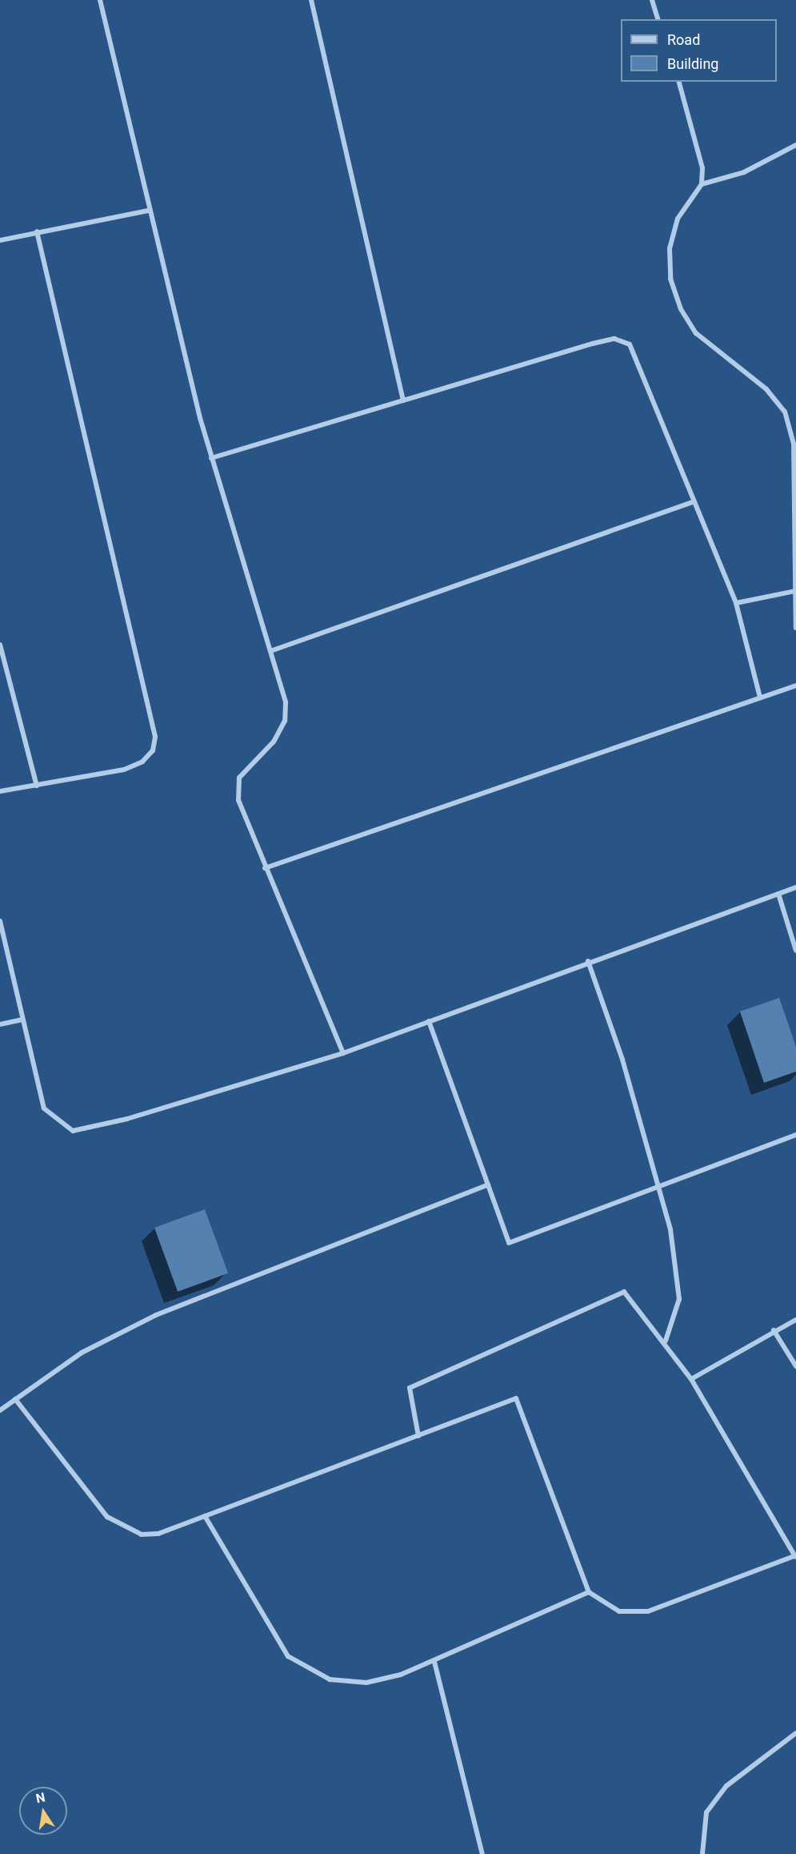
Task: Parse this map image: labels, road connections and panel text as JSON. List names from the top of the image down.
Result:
{
  "legend": ["Road", "Building"],
  "north": "top"
}
